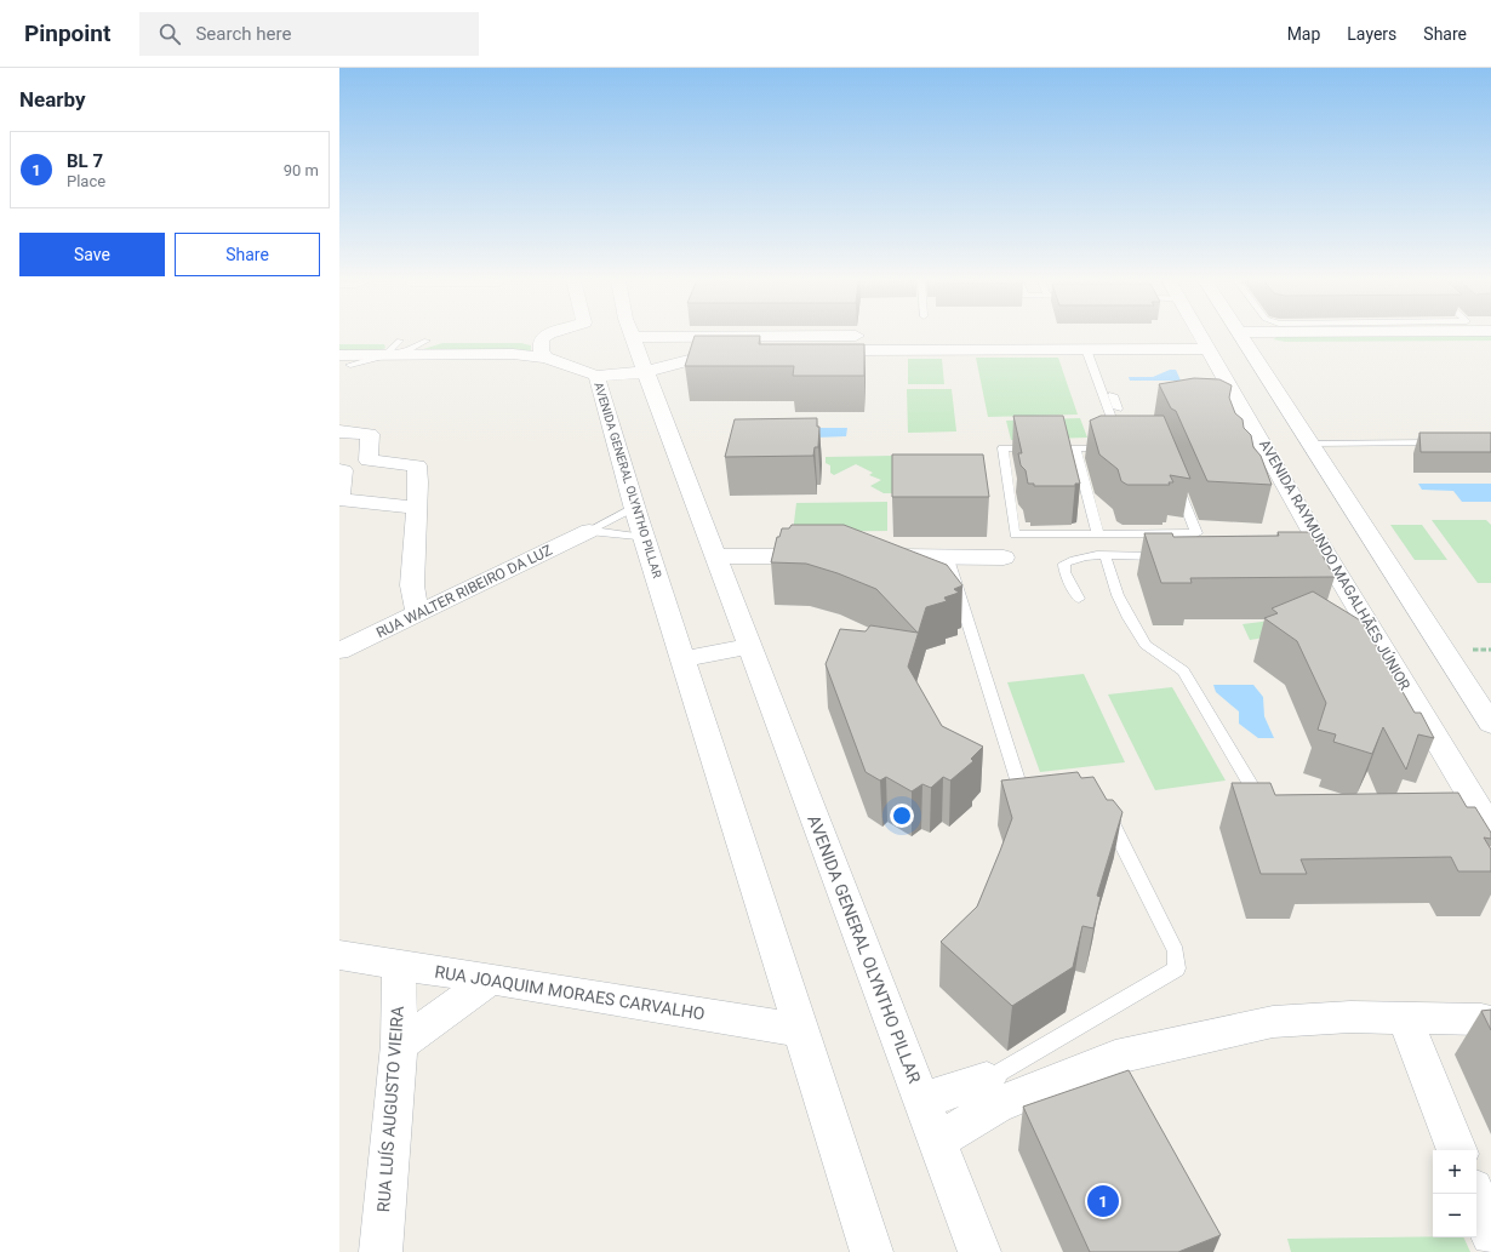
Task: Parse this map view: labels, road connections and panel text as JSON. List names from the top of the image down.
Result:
{
  "streets": {
    "street": [
      "AVENIDA GENERAL OLYNTHO PILLAR",
      "AVENIDA RAYMUNDO MAGALHÃES JÚNIOR",
      "RUA WALTER RIBEIRO DA LUZ",
      "RUA JOAQUIM MORAES CARVALHO",
      "RUA LUÍS AUGUSTO VIEIRA"
    ]
  },
  "crossings": [
    ["AVENIDA GENERAL OLYNTHO PILLAR", "RUA JOAQUIM MORAES CARVALHO"],
    ["RUA JOAQUIM MORAES CARVALHO", "RUA LUÍS AUGUSTO VIEIRA"]
  ],
  "page": {
    "header": "Pinpoint",
    "search": "Search here",
    "nav": ["Map", "Layers", "Share"],
    "heading": "Nearby",
    "list": [
      {
        "mark": "1",
        "name": "BL 7",
        "note": "Place",
        "value": "90 m"
      }
    ],
    "buttons": ["Save", "Share"],
    "map_buttons": ["+", "−"],
    "pins": "1"
  }
}
